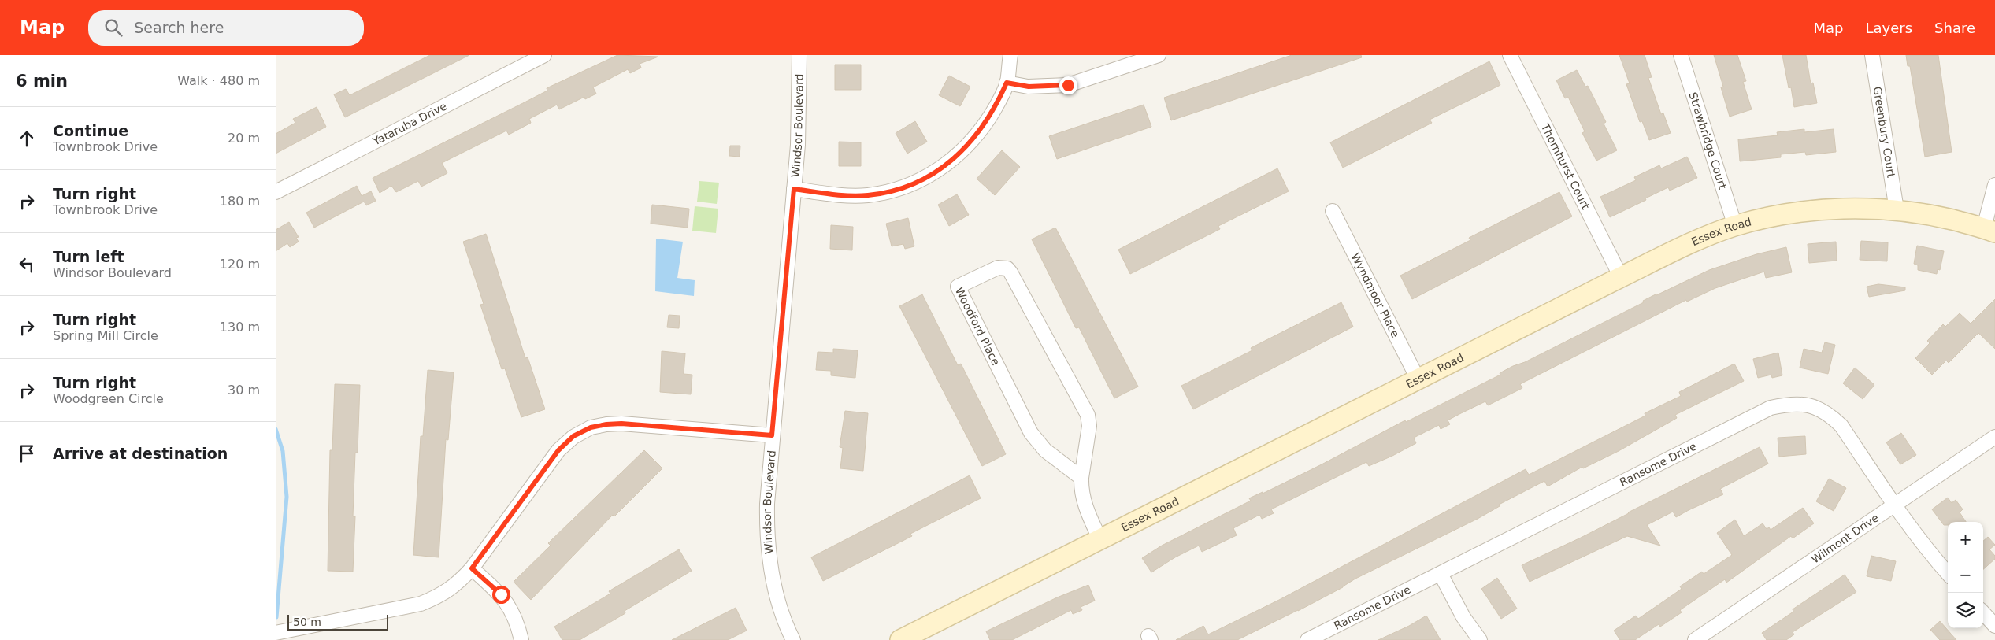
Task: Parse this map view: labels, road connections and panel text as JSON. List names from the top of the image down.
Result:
{
  "streets": {
    "street": [
      "Yataruba Drive",
      "Windsor Boulevard",
      "Greenbury Court",
      "Strawbridge Court",
      "Thornhurst Court",
      "Essex Road",
      "Wyndmoor Place",
      "Woodford Place",
      "Ransome Drive",
      "Wilmont Drive"
    ]
  },
  "crossings": [
    ["Greenbury Court", "Essex Road"],
    ["Strawbridge Court", "Essex Road"],
    ["Thornhurst Court", "Essex Road"],
    ["Essex Road", "Wyndmoor Place"],
    ["Essex Road", "Woodford Place"],
    ["Ransome Drive", "Wilmont Drive"]
  ],
  "scale_bar": "50 m",
  "page": {
    "header": "Map",
    "search": "Search here",
    "nav": ["Map", "Layers", "Share"],
    "heading": ["6 min", "Walk · 480 m"],
    "list": [
      ["Continue", "Townbrook Drive", "20 m"],
      ["Turn right", "Townbrook Drive", "180 m"],
      ["Turn left", "Windsor Boulevard", "120 m"],
      ["Turn right", "Spring Mill Circle", "130 m"],
      ["Turn right", "Woodgreen Circle", "30 m"],
      "Arrive at destination"
    ],
    "map_buttons": ["+", "−"],
    "scale": "50 m"
  }
}
